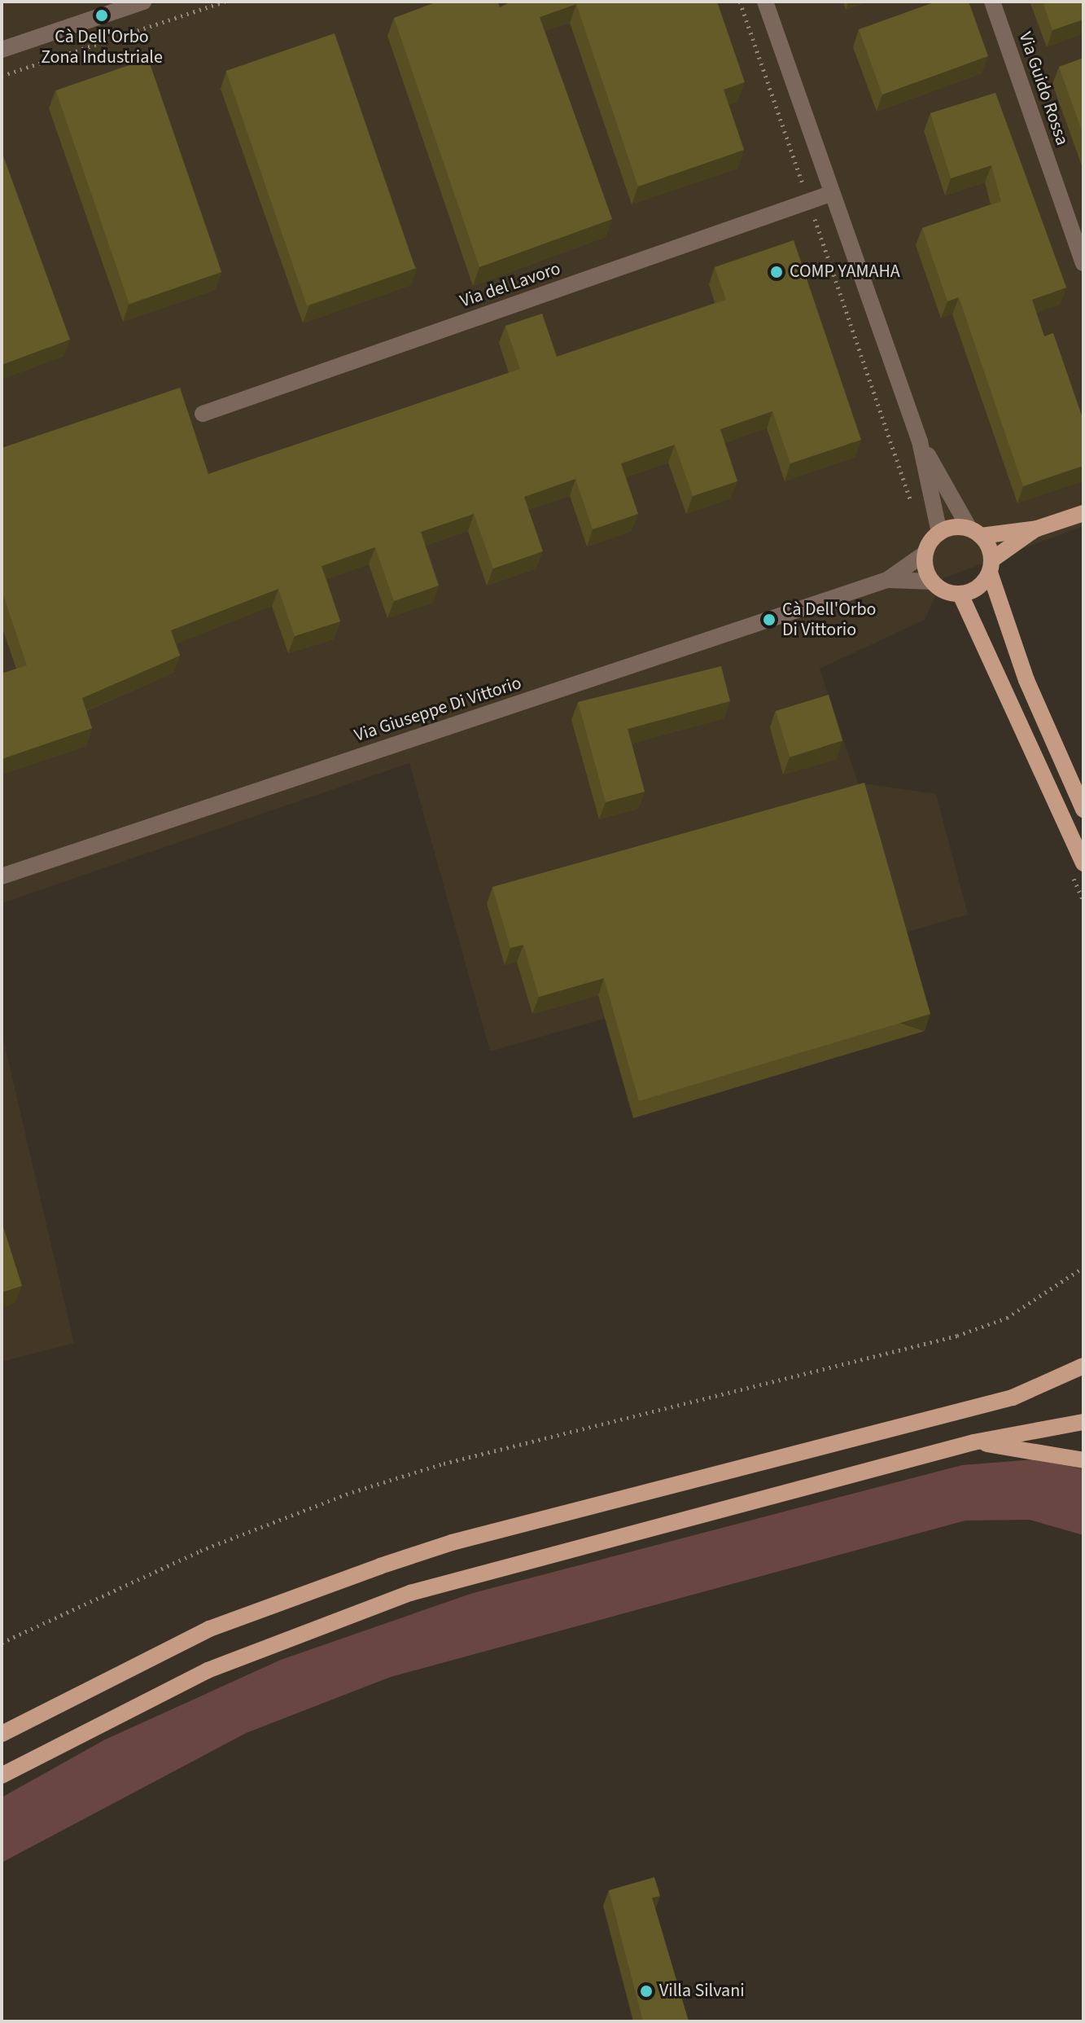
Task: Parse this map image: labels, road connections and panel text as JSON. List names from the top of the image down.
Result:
{
  "streets": {
    "street": ["Via Guido Rossa", "Via del Lavoro", "Via Giuseppe Di Vittorio"]
  },
  "places": [
    "Cà Dell'Orbo Zona Industriale",
    "COMP YAMAHA",
    "Cà Dell'Orbo Di Vittorio",
    "Villa Silvani"
  ]
}
